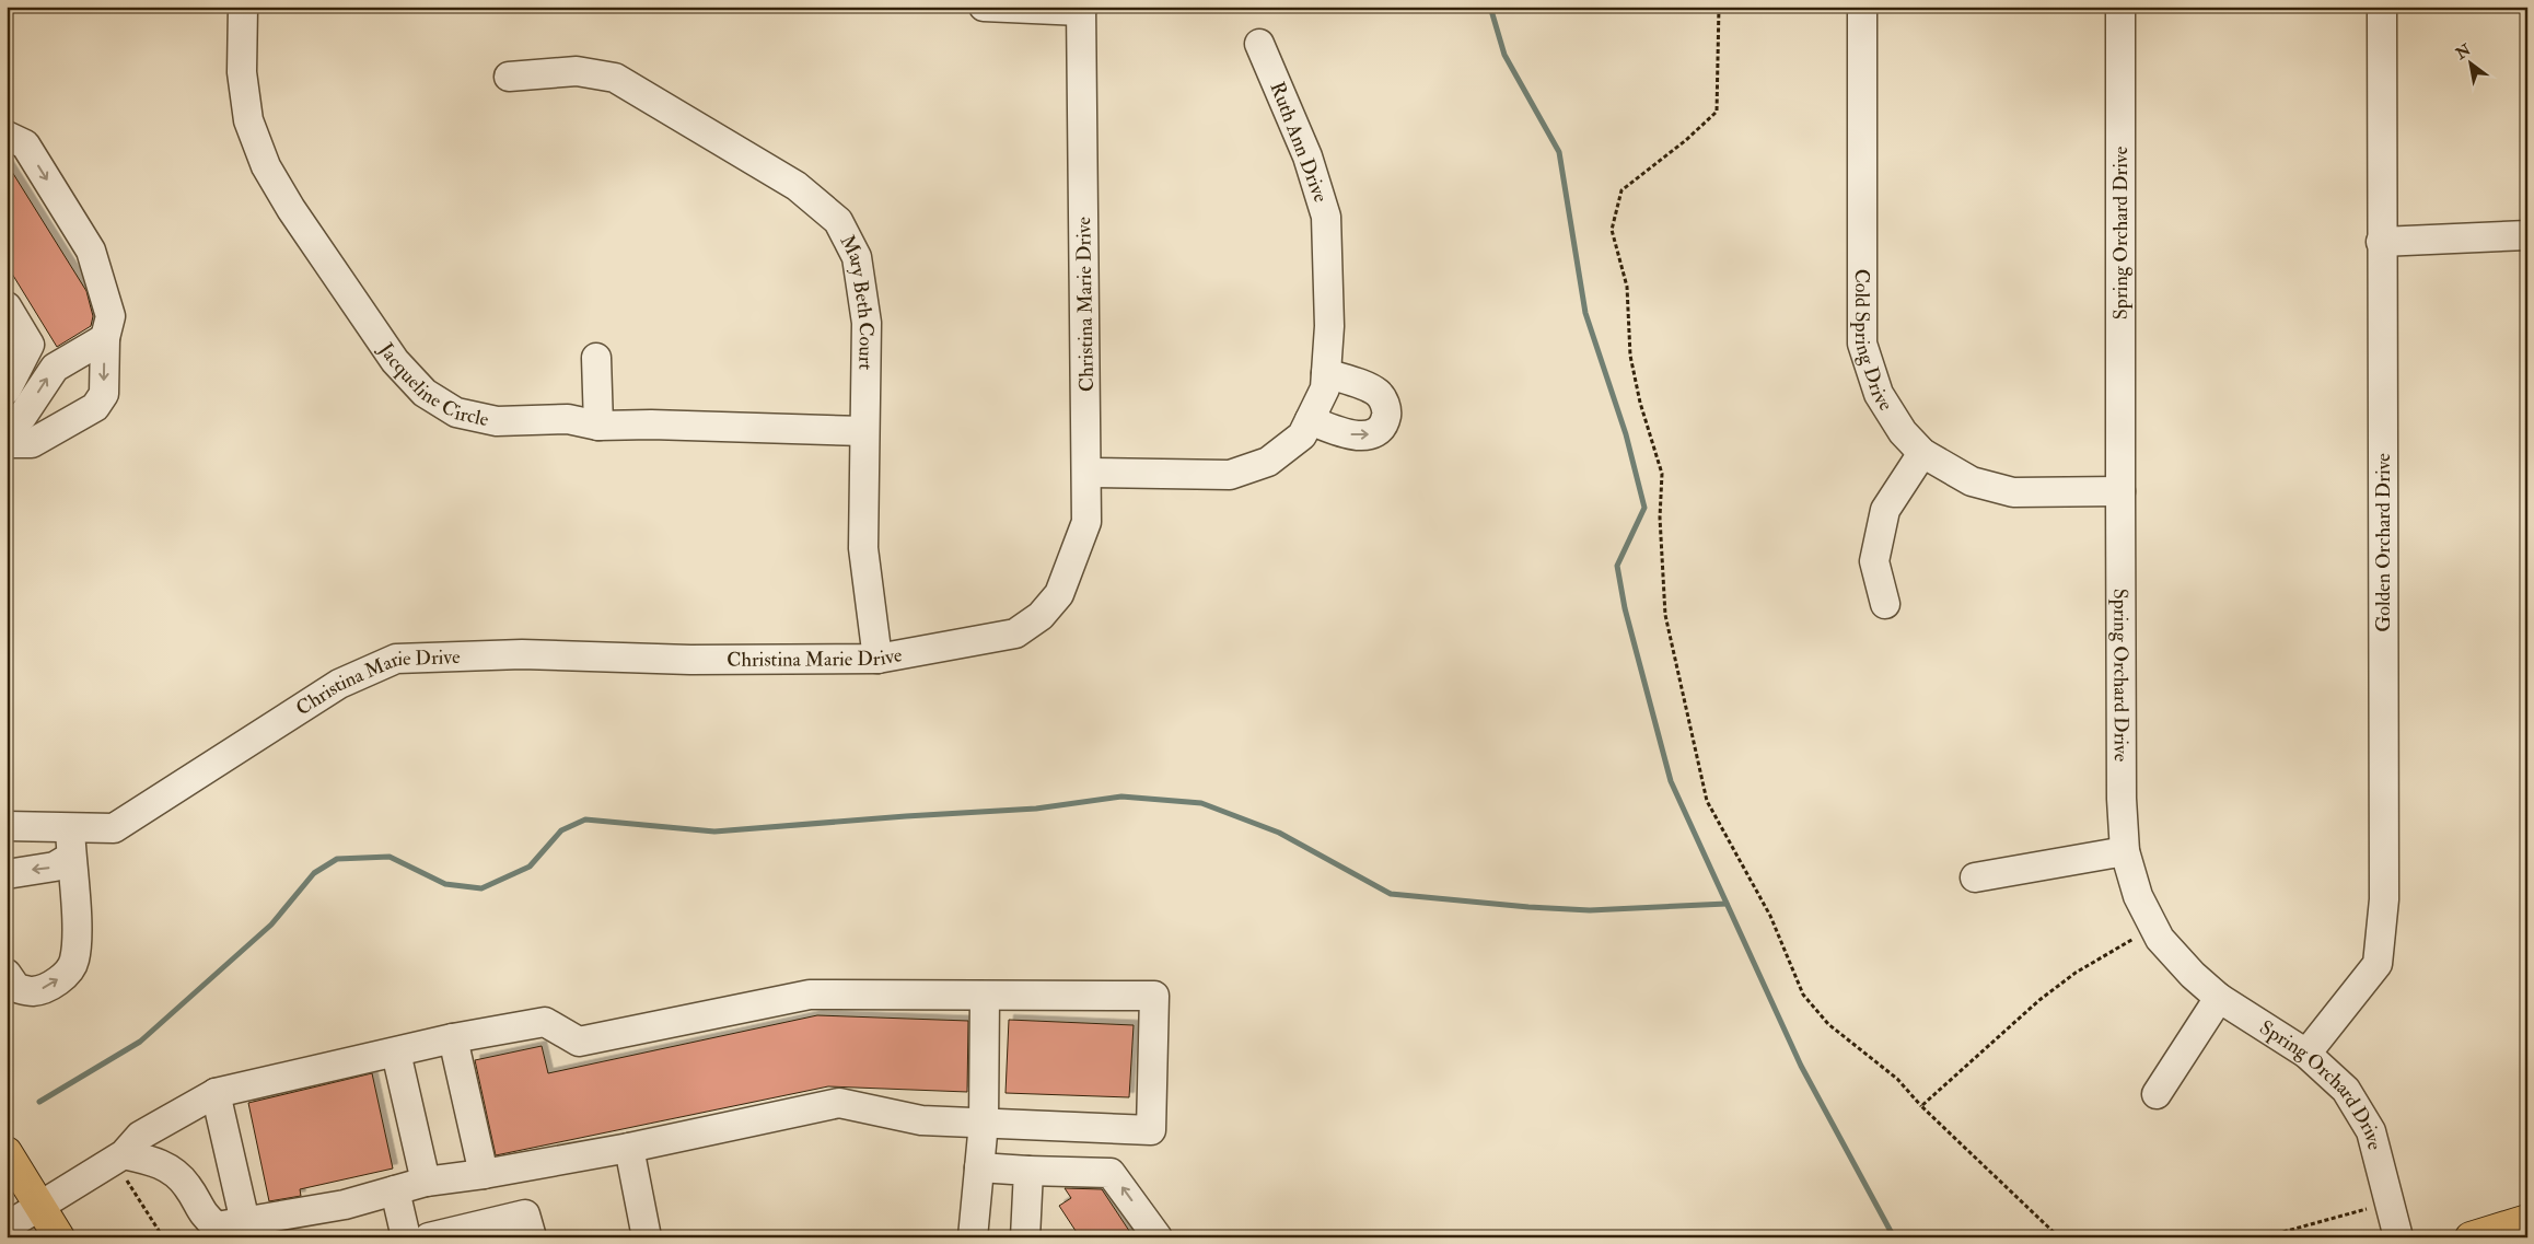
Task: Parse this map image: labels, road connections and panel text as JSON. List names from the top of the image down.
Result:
{
  "streets": {
    "street": [
      "Ruth Ann Drive",
      "Spring Orchard Drive",
      "Mary Beth Court",
      "Christina Marie Drive",
      "Cold Spring Drive",
      "Jacqueline Circle",
      "Golden Orchard Drive"
    ]
  },
  "crossings": [
    ["Ruth Ann Drive", "Christina Marie Drive"],
    ["Spring Orchard Drive", "Cold Spring Drive"],
    ["Spring Orchard Drive", "Golden Orchard Drive"],
    ["Mary Beth Court", "Christina Marie Drive"],
    ["Mary Beth Court", "Jacqueline Circle"]
  ],
  "north": "top left"
}
